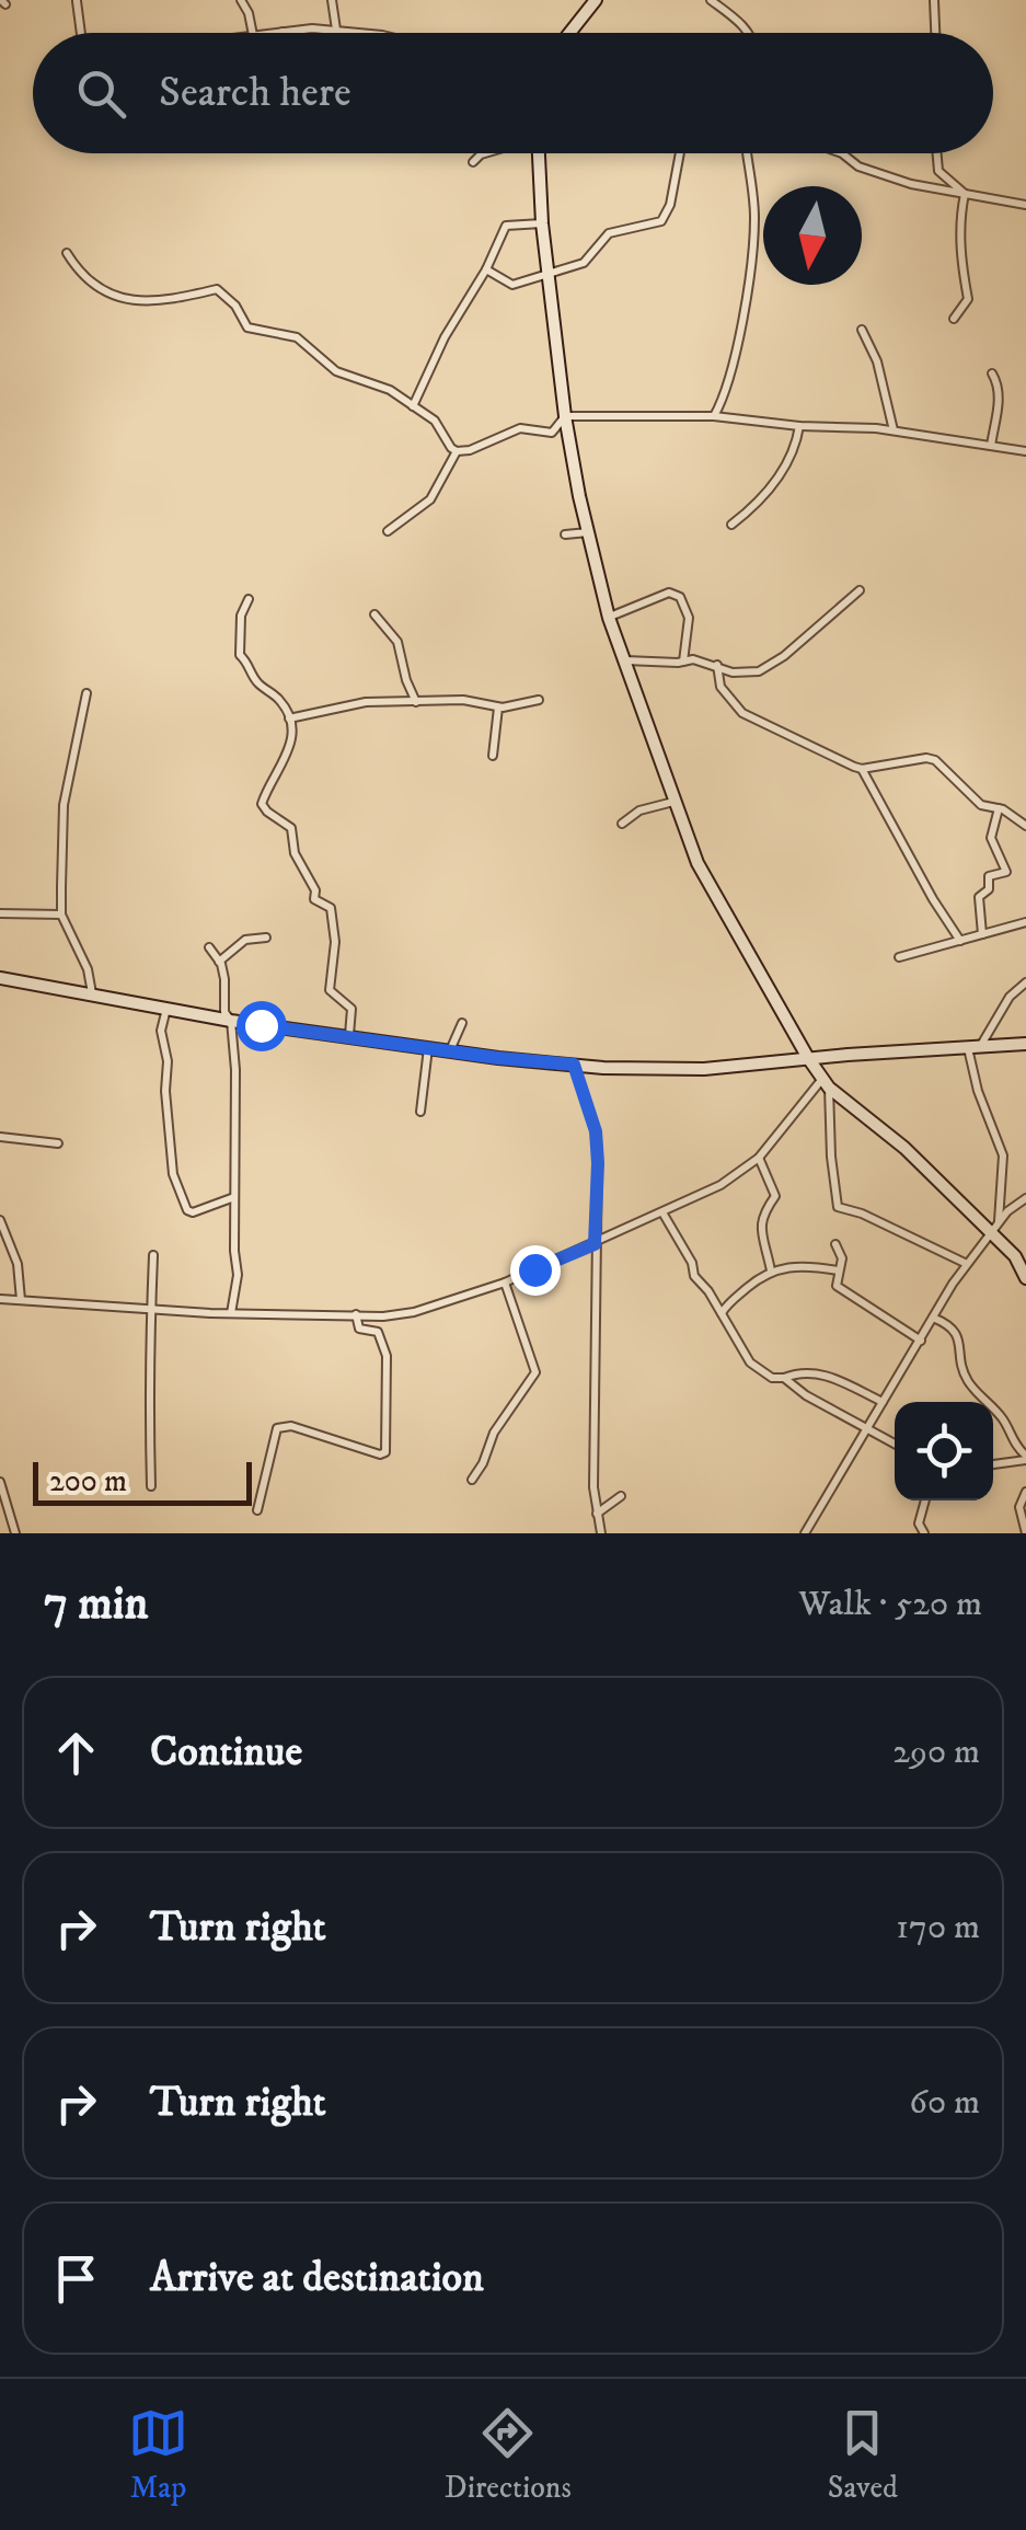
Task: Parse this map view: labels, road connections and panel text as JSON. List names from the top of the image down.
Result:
{
  "scale_bar": "200 m",
  "north": "bottom",
  "page": {
    "search": "Search here",
    "scale": "200 m",
    "heading": ["7 min", "Walk · 520 m"],
    "list": [
      ["Continue", "290 m"],
      ["Turn right", "170 m"],
      ["Turn right", "60 m"],
      "Arrive at destination"
    ],
    "nav": ["Map", "Directions", "Saved"]
  }
}
